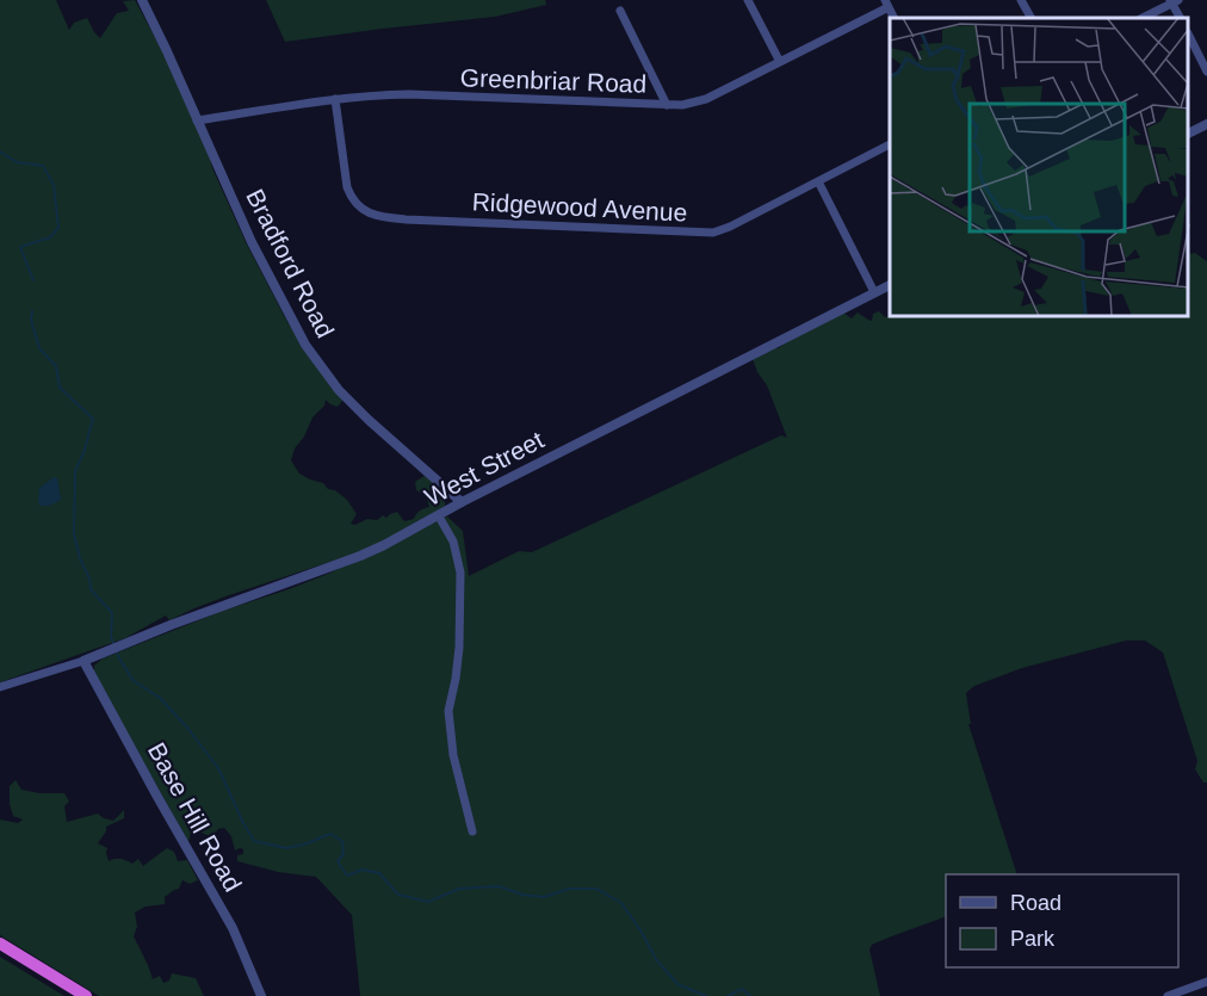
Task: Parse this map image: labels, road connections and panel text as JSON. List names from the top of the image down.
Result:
{
  "streets": {
    "street": [
      "Greenbriar Road",
      "Ridgewood Avenue",
      "Bradford Road",
      "West Street",
      "Base Hill Road"
    ]
  },
  "crossings": [
    ["Greenbriar Road", "Ridgewood Avenue"],
    ["Greenbriar Road", "Bradford Road"],
    ["Bradford Road", "West Street"],
    ["West Street", "Base Hill Road"]
  ],
  "legend": ["Road", "Park"]
}
